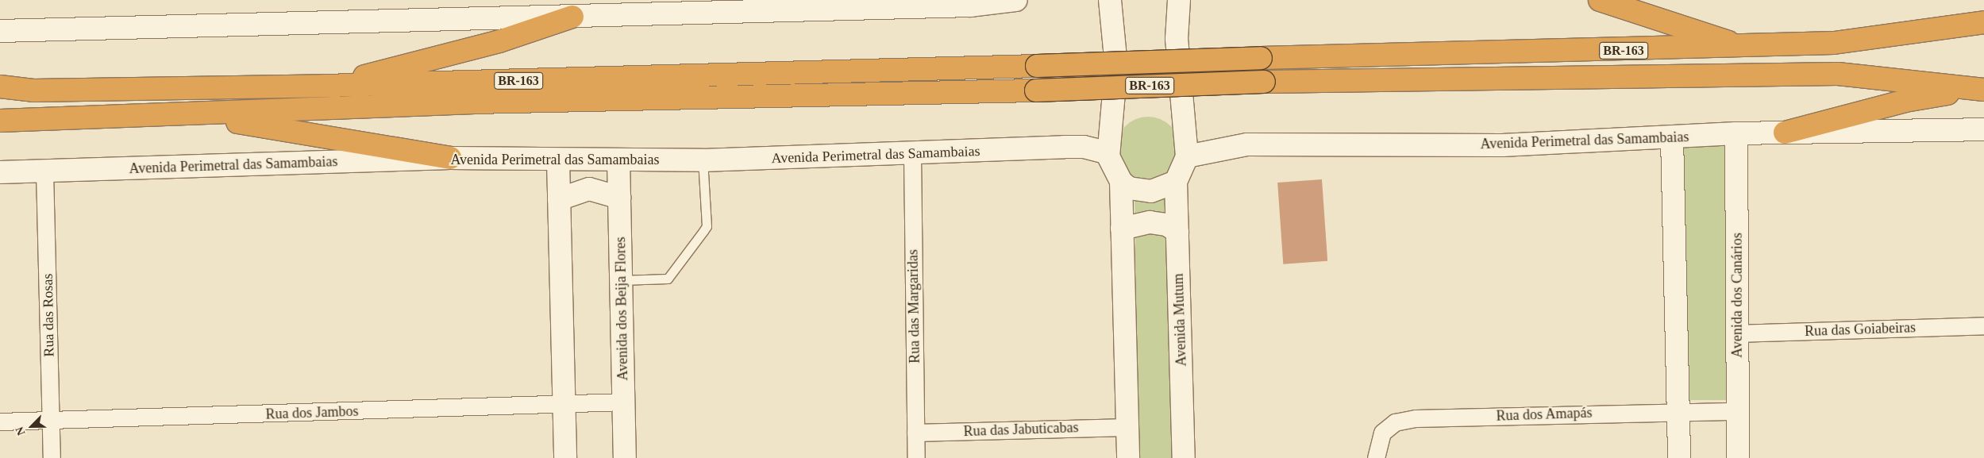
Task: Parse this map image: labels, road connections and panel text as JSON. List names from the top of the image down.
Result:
{
  "streets": {
    "highway": ["BR-163"],
    "main road": [
      "Avenida Perimetral das Samambaias",
      "Avenida dos Canários",
      "Avenida dos Beija Flores",
      "Avenida Mutum"
    ],
    "street": [
      "Rua das Margaridas",
      "Rua das Rosas",
      "Rua das Goiabeiras",
      "Rua dos Jambos",
      "Rua dos Amapás",
      "Rua das Jabuticabas"
    ]
  },
  "crossings": [
    ["Avenida Perimetral das Samambaias", "Avenida dos Canários"],
    ["Avenida Perimetral das Samambaias", "Rua das Margaridas"],
    ["Avenida Perimetral das Samambaias", "Avenida dos Beija Flores"],
    ["Avenida Perimetral das Samambaias", "Rua das Rosas"],
    ["Avenida dos Canários", "Rua das Goiabeiras"],
    ["Avenida dos Canários", "Rua dos Amapás"],
    ["Rua das Margaridas", "Rua das Jabuticabas"],
    ["Avenida dos Beija Flores", "Rua dos Jambos"],
    ["Rua das Rosas", "Rua dos Jambos"]
  ],
  "north": "bottom left"
}
